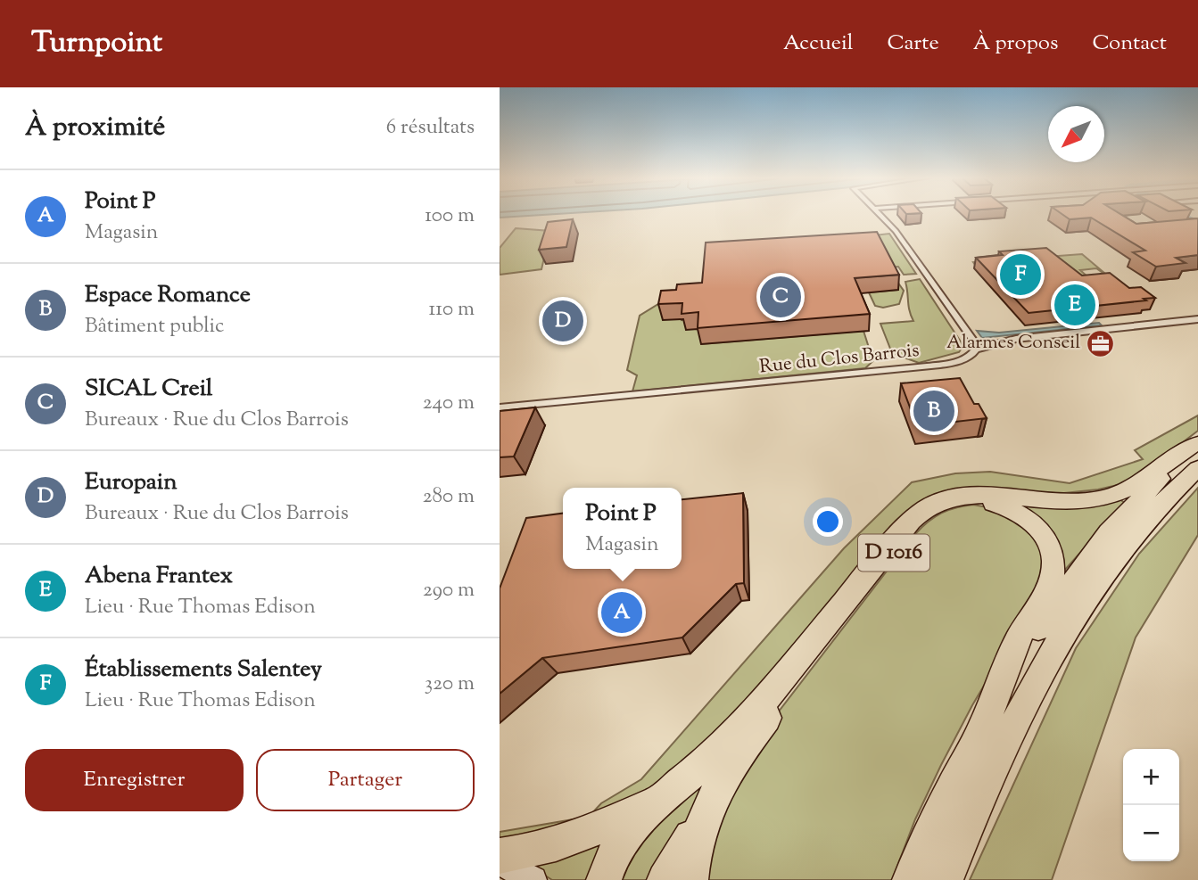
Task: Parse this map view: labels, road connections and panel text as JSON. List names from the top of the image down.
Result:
{
  "streets": {
    "highway": ["D 1016"],
    "street": ["Rue du Clos Barrois"]
  },
  "places": {
    "office": ["Alarmes Conseil"]
  },
  "north": "bottom left",
  "page": {
    "header": "Turnpoint",
    "nav": [
      "Accueil",
      "Carte",
      "À propos",
      "Contact"
    ],
    "heading": ["À proximité", "6 résultats"],
    "list": [
      {
        "mark": "A",
        "name": "Point P",
        "note": "Magasin",
        "value": "100 m"
      },
      {
        "mark": "B",
        "name": "Espace Romance",
        "note": "Bâtiment public",
        "value": "110 m"
      },
      {
        "mark": "C",
        "name": "SICAL Creil",
        "note": "Bureaux · Rue du Clos Barrois",
        "value": "240 m"
      },
      {
        "mark": "D",
        "name": "Europain",
        "note": "Bureaux · Rue du Clos Barrois",
        "value": "280 m"
      },
      {
        "mark": "E",
        "name": "Abena Frantex",
        "note": "Lieu · Rue Thomas Edison",
        "value": "290 m"
      },
      {
        "mark": "F",
        "name": "Établissements Salentey",
        "note": "Lieu · Rue Thomas Edison",
        "value": "320 m"
      }
    ],
    "pins": [
      "F",
      "C",
      "E",
      "D",
      "B",
      "A"
    ],
    "popup": ["Point P", "Magasin"],
    "buttons": ["Enregistrer", "Partager"],
    "map_buttons": ["+", "−"]
  }
}
